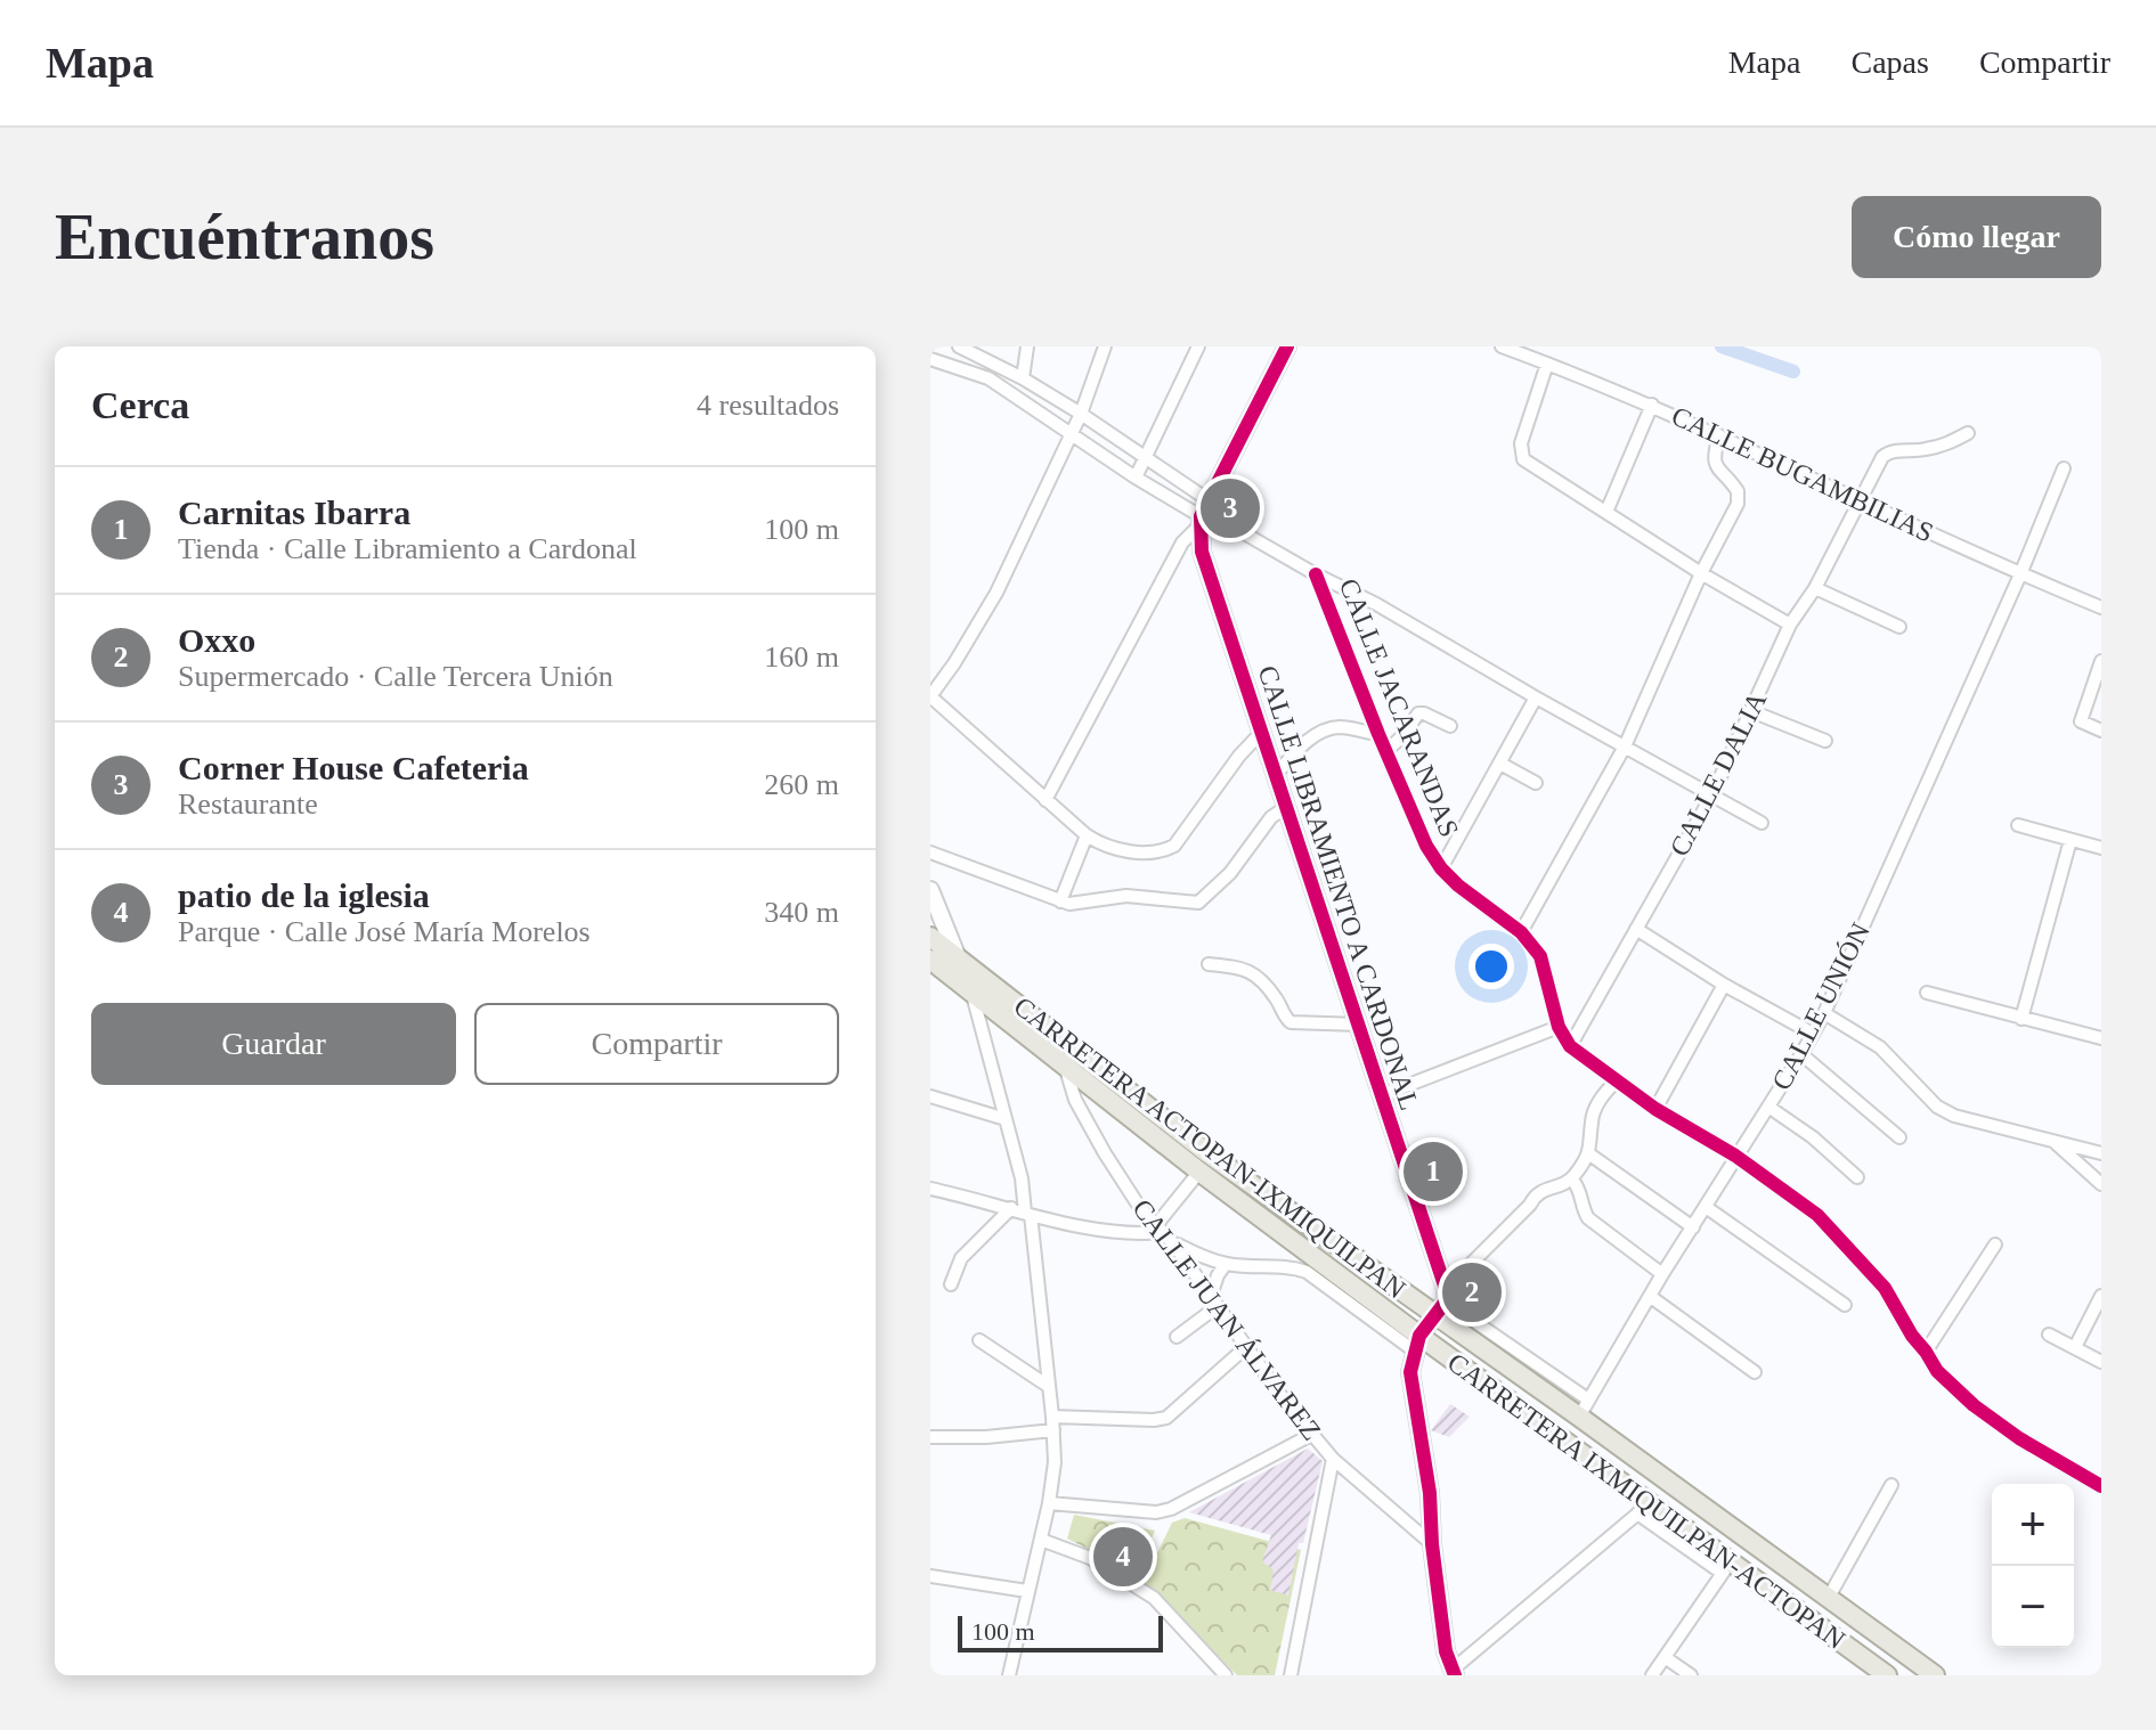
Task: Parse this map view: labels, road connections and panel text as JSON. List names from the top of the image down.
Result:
{
  "streets": {
    "main road": ["CARRETERA ACTOPAN-IXMIQUILPAN", "CARRETERA IXMIQUILPAN-ACTOPAN"],
    "street": [
      "CALLE BUGAMBILIAS",
      "CALLE JACARANDAS",
      "CALLE DALIA",
      "CALLE LIBRAMIENTO A CARDONAL",
      "CALLE UNIÓN",
      "CALLE JUAN ÁLVAREZ"
    ]
  },
  "crossings": [
    ["CALLE BUGAMBILIAS", "CALLE DALIA"],
    ["CALLE BUGAMBILIAS", "CALLE UNIÓN"],
    ["CALLE JACARANDAS", "CALLE DALIA"],
    ["CALLE JACARANDAS", "CALLE UNIÓN"],
    ["CALLE LIBRAMIENTO A CARDONAL", "CARRETERA ACTOPAN-IXMIQUILPAN"],
    ["CALLE UNIÓN", "CARRETERA ACTOPAN-IXMIQUILPAN"],
    ["CALLE JUAN ÁLVAREZ", "CARRETERA IXMIQUILPAN-ACTOPAN"]
  ],
  "scale_bar": "100 m",
  "page": {
    "header": "Mapa",
    "nav": ["Mapa", "Capas", "Compartir"],
    "buttons": [
      "Cómo llegar",
      ["Guardar", "Compartir"]
    ],
    "title": "Encuéntranos",
    "heading": ["Cerca", "4 resultados"],
    "list": [
      {
        "mark": "1",
        "name": "Carnitas Ibarra",
        "note": "Tienda · Calle Libramiento a Cardonal",
        "value": "100 m"
      },
      {
        "mark": "2",
        "name": "Oxxo",
        "note": "Supermercado · Calle Tercera Unión",
        "value": "160 m"
      },
      {
        "mark": "3",
        "name": "Corner House Cafeteria",
        "note": "Restaurante",
        "value": "260 m"
      },
      {
        "mark": "4",
        "name": "patio de la iglesia",
        "note": "Parque · Calle José María Morelos",
        "value": "340 m"
      }
    ],
    "pins": [
      "3",
      "1",
      "2",
      "4"
    ],
    "map_buttons": ["+", "−"],
    "scale": "100 m"
  }
}
